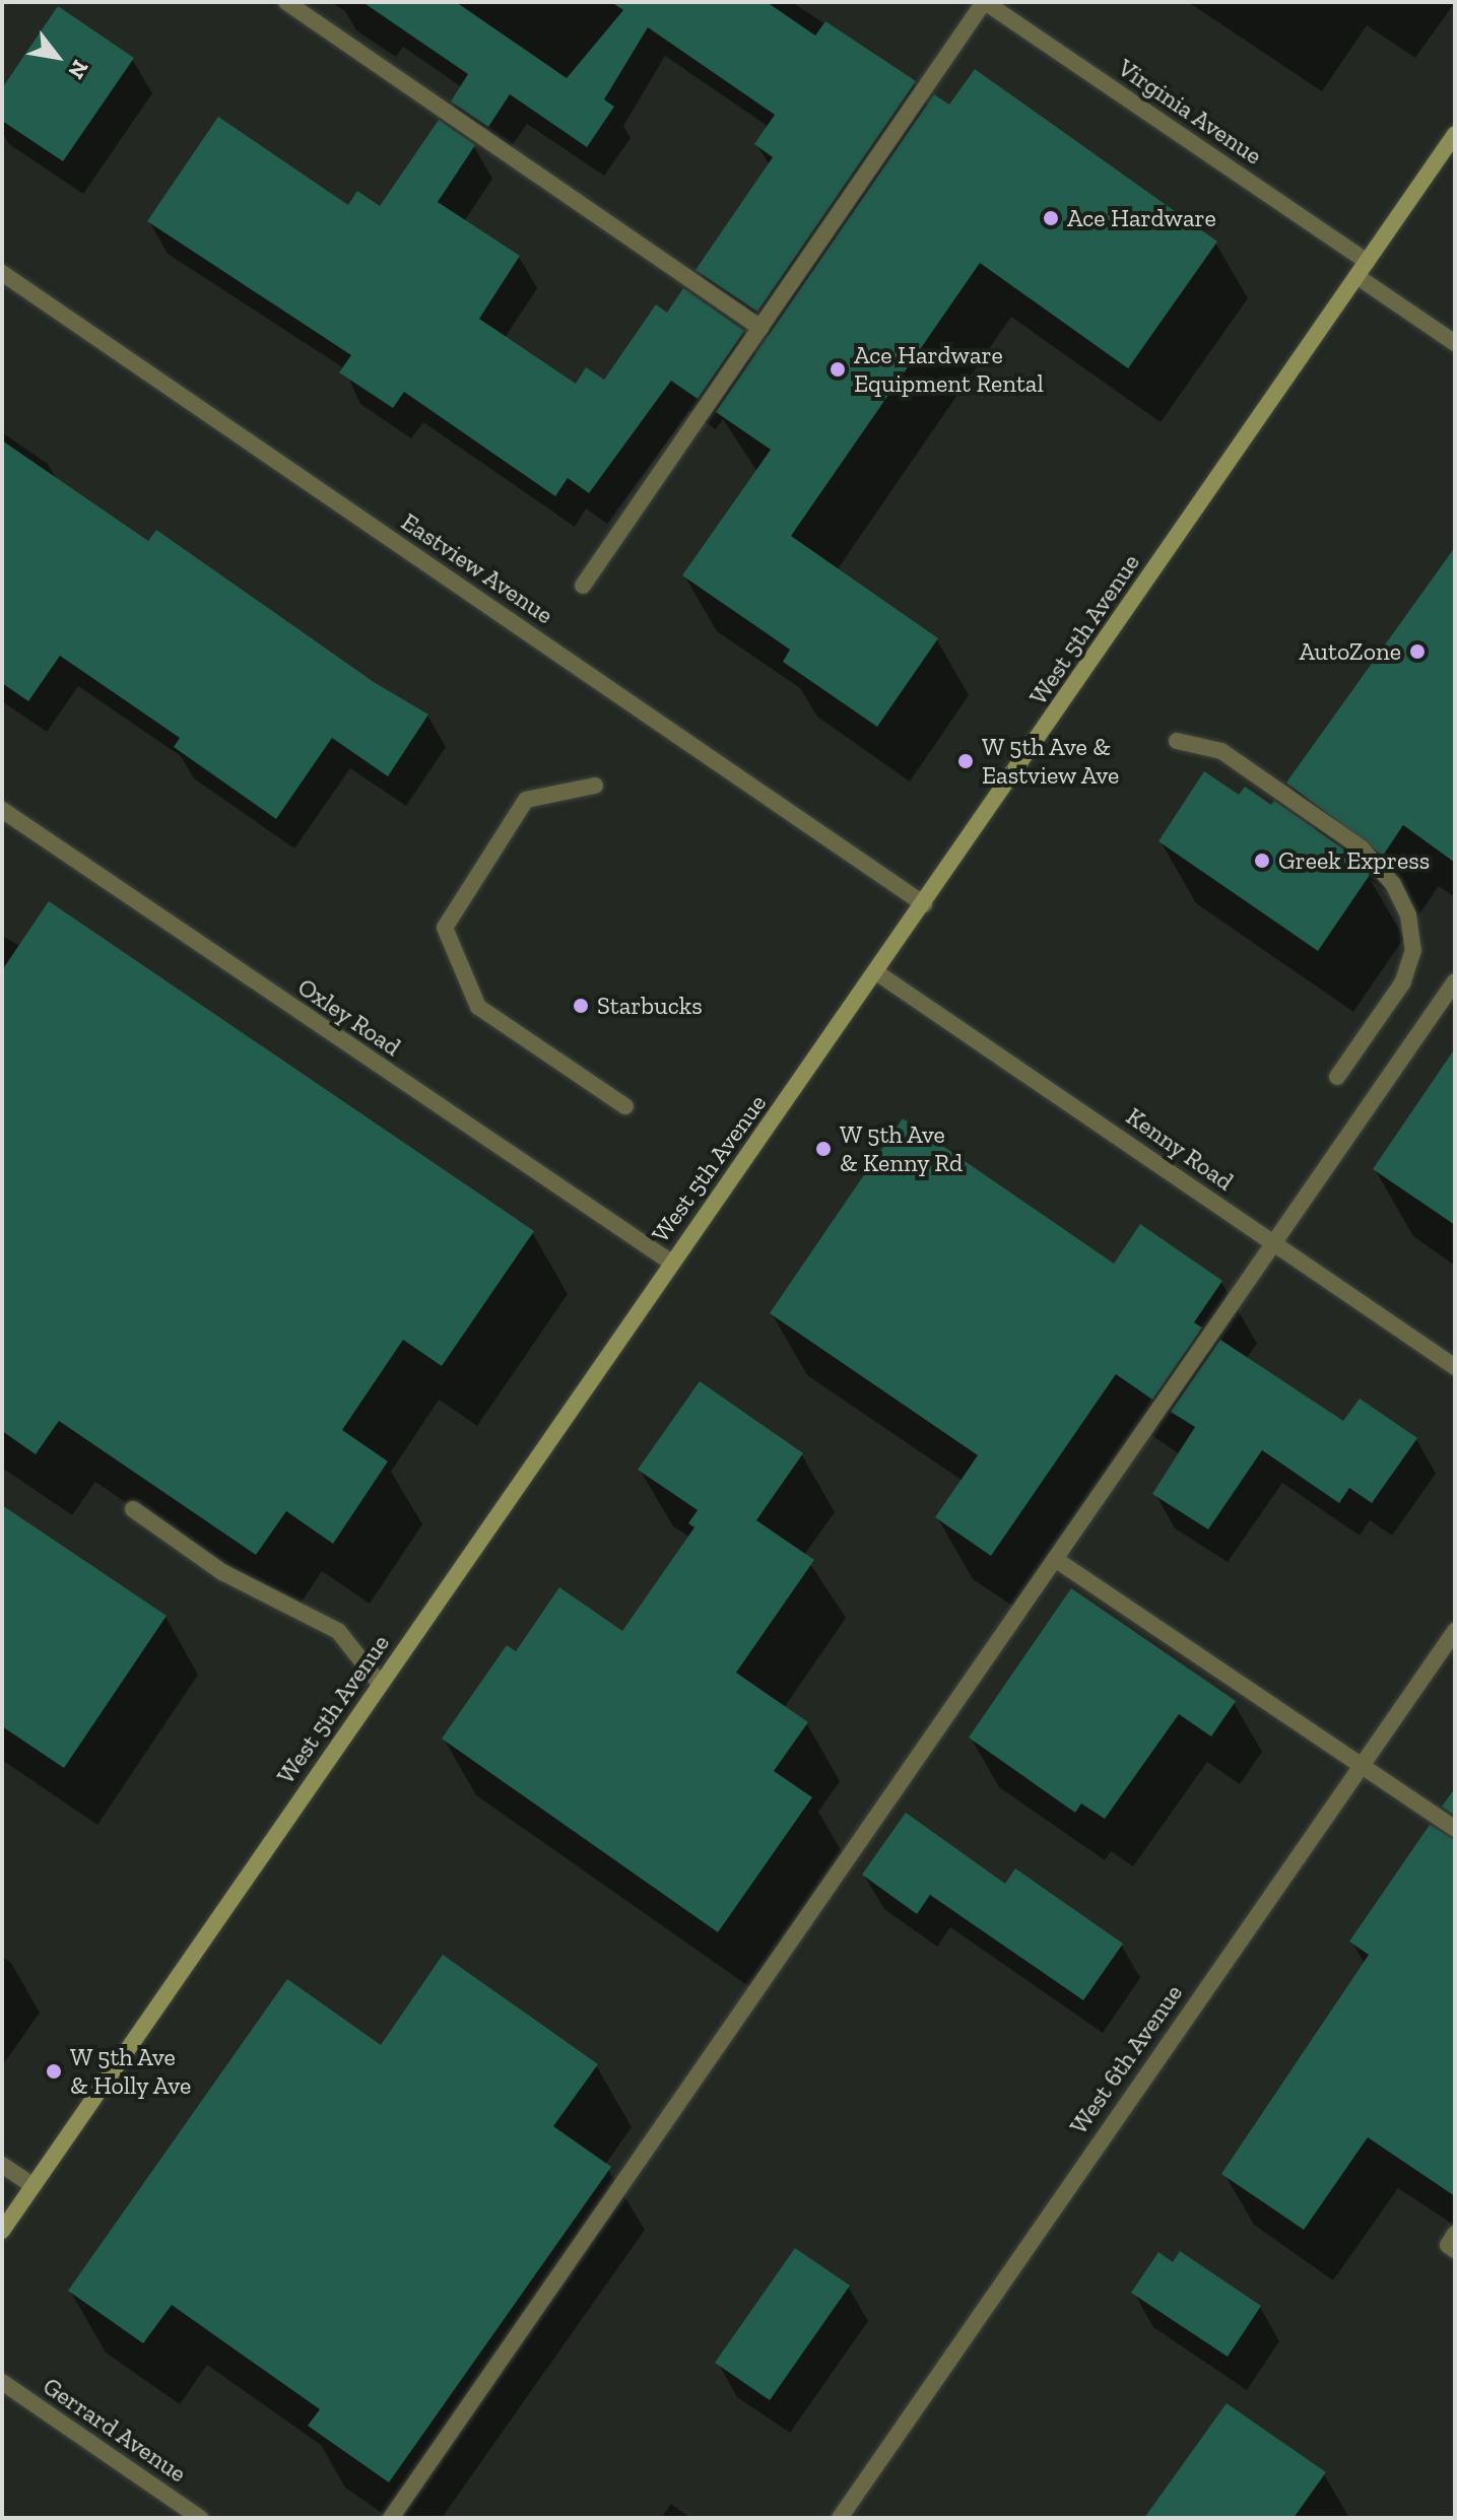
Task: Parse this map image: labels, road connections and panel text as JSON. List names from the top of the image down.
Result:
{
  "streets": {
    "main road": ["West 5th Avenue"],
    "street": [
      "Virginia Avenue",
      "Eastview Avenue",
      "Oxley Road",
      "Kenny Road",
      "West 6th Avenue",
      "Gerrard Avenue"
    ]
  },
  "crossings": [
    ["Virginia Avenue", "West 5th Avenue"],
    ["Eastview Avenue", "West 5th Avenue"],
    ["West 5th Avenue", "Oxley Road"],
    ["West 5th Avenue", "Kenny Road"]
  ],
  "places": [
    "Ace Hardware",
    "Ace Hardware Equipment Rental",
    "AutoZone",
    "W 5th Ave & Eastview Ave",
    "Greek Express",
    "Starbucks",
    "W 5th Ave & Kenny Rd",
    "W 5th Ave & Holly Ave"
  ],
  "north": "bottom right"
}
